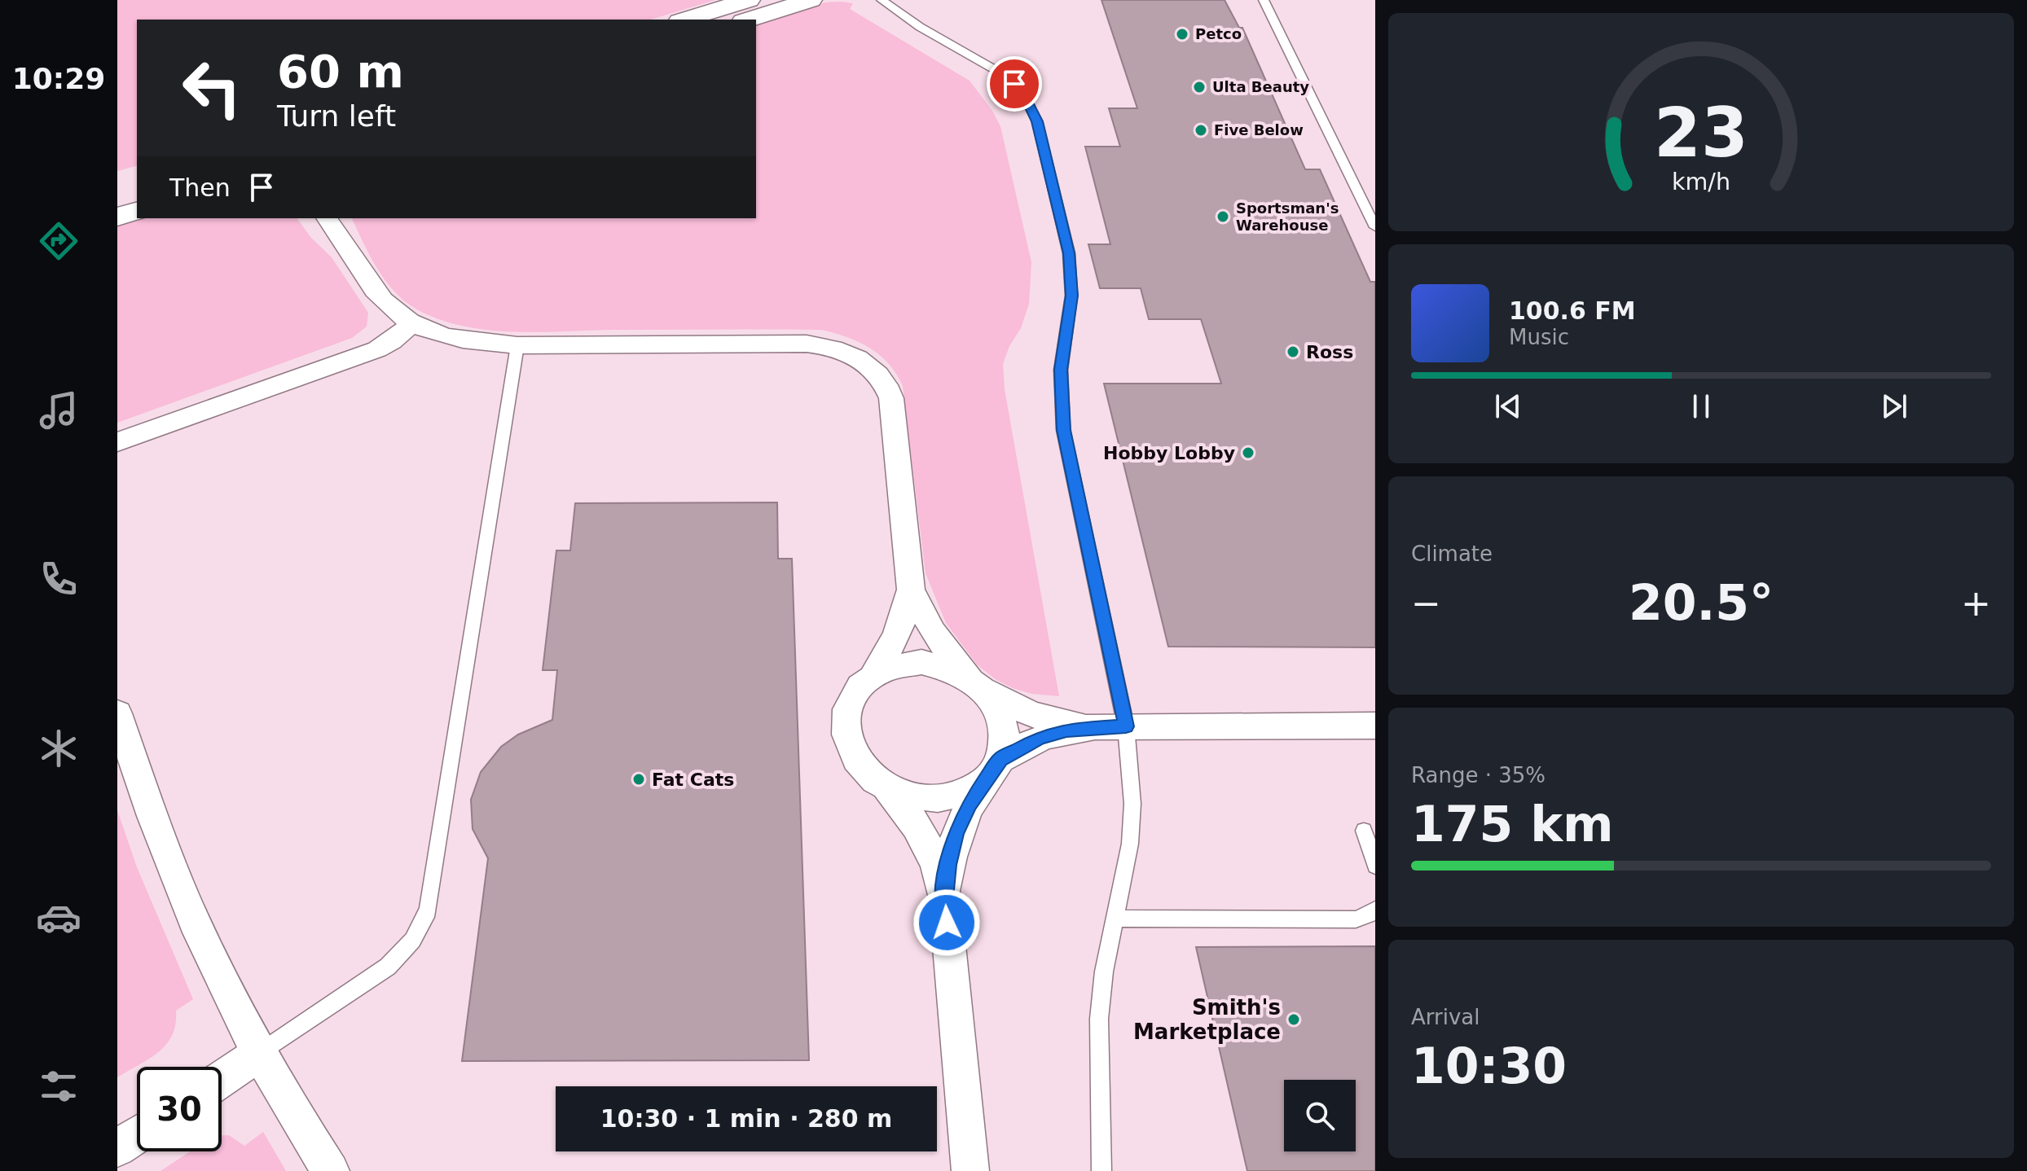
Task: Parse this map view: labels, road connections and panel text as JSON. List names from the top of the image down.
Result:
{
  "places": [
    "Petco",
    "Ulta Beauty",
    "Five Below",
    "Sportsman's Warehouse",
    "Ross",
    "Hobby Lobby",
    "Fat Cats",
    "Smith's Marketplace"
  ],
  "page": {
    "tabs": "10:29",
    "turn": ["60 m", "Turn left"],
    "then": "Then",
    "song": ["100.6 FM", "Music"],
    "tile": [
      "Climate",
      ["Range · 35%", "175 km"],
      ["Arrival", "10:30"]
    ],
    "heat": ["−", "20.5°", "+"],
    "limit": "30",
    "trip": "10:30 · 1 min · 280 m",
    "gauge": ["23", "km/h"]
  }
}
